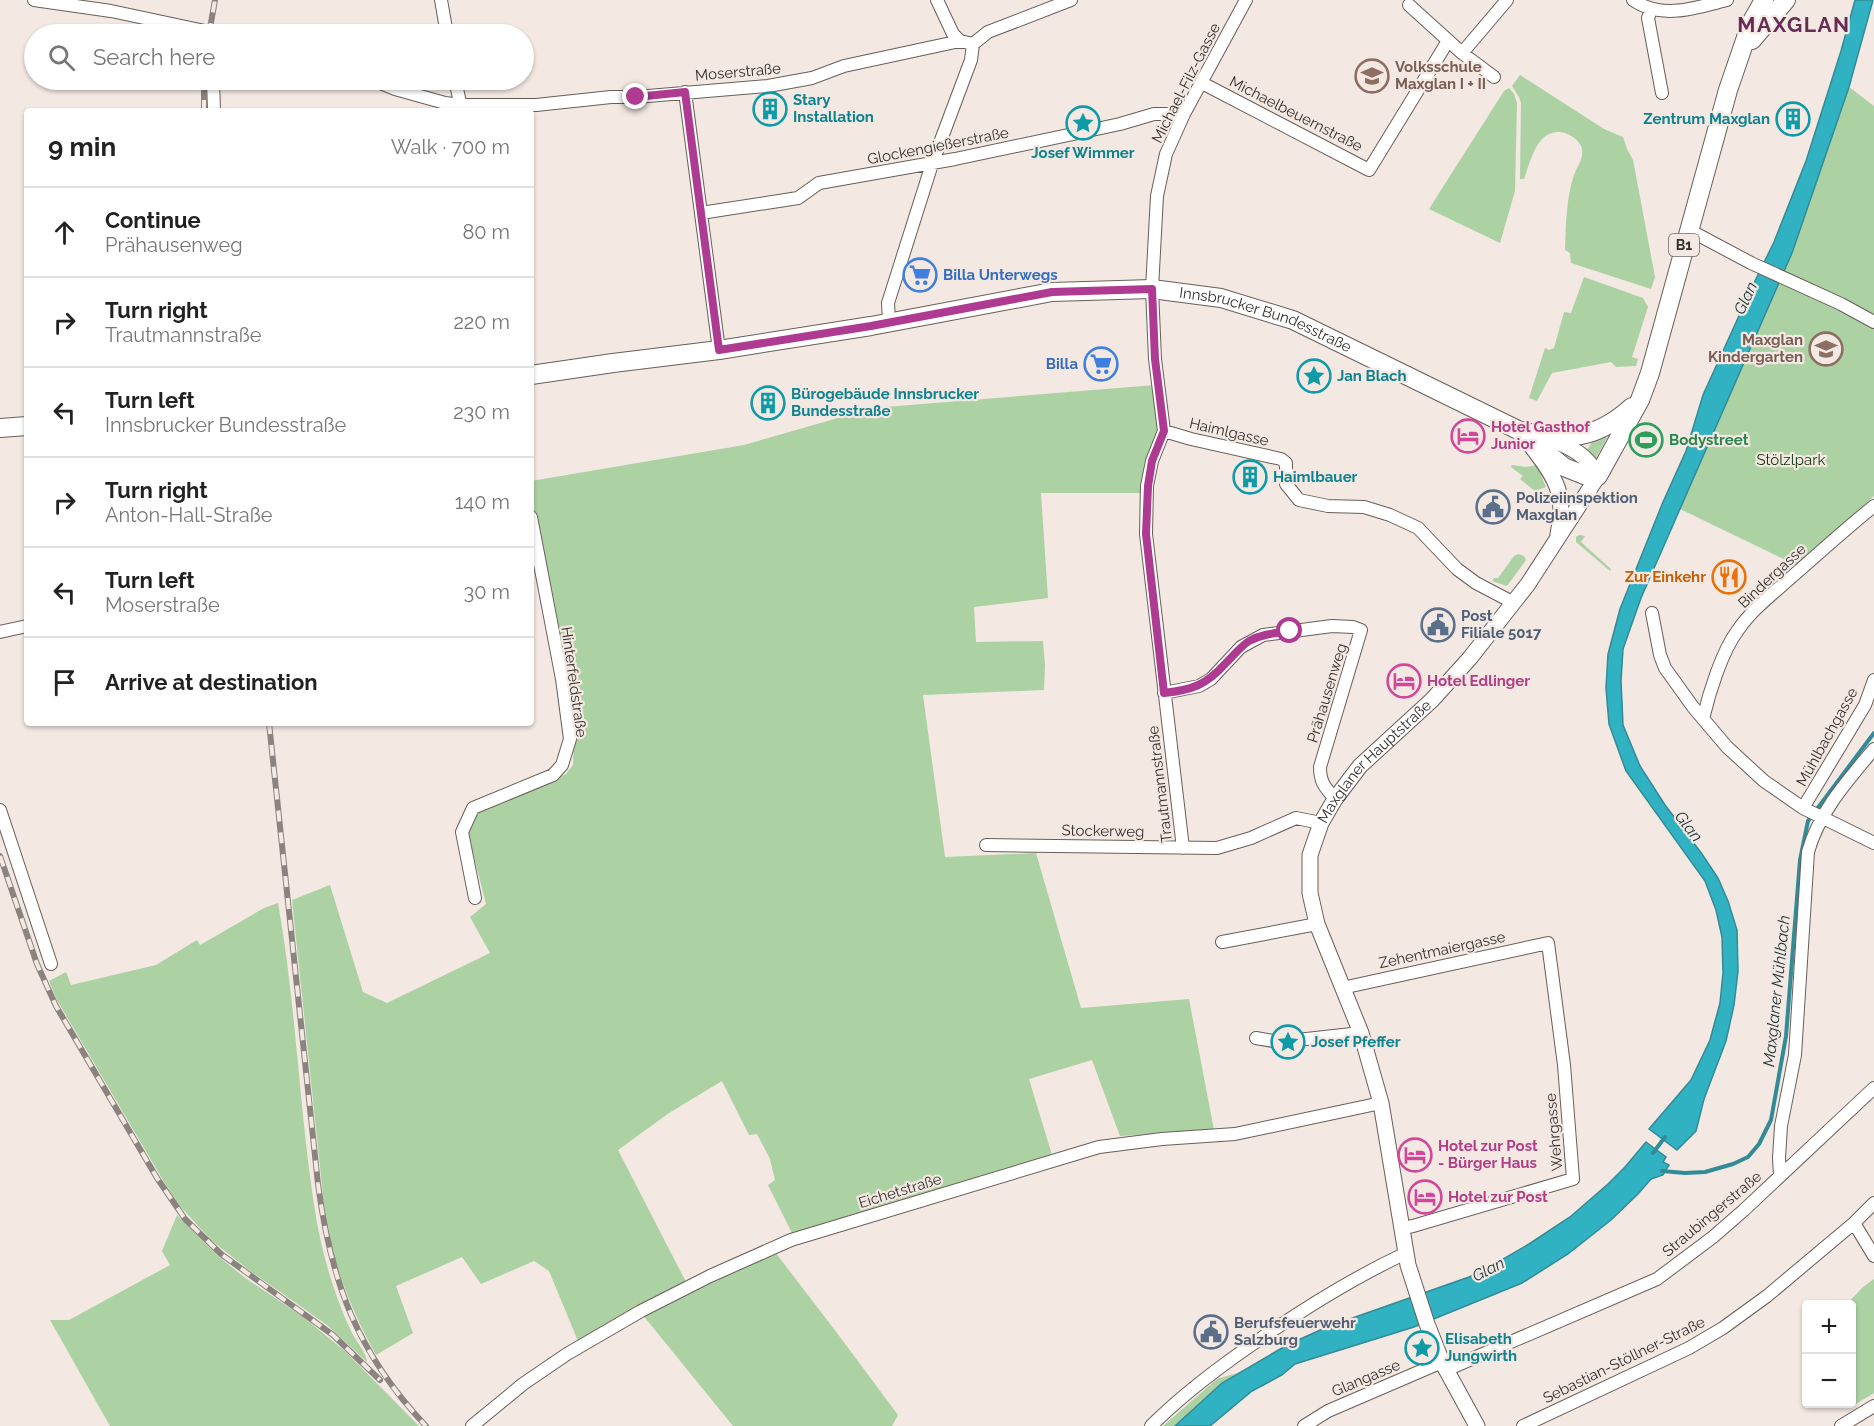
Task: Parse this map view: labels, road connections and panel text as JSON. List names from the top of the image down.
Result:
{
  "streets": {
    "main road": ["B1", "Innsbrucker Bundesstraße"],
    "street": [
      "Moserstraße",
      "Michael-Filz-Gasse",
      "Michaelbeuernstraße",
      "Glockengießerstraße",
      "Haimlgasse",
      "Bindergasse",
      "Hinterfeldstraße",
      "Prähausenweg",
      "Mühlbachgasse",
      "Maxglaner Hauptstraße",
      "Trautmannstraße",
      "Stockerweg",
      "Zehentmaiergasse",
      "Wehrgasse",
      "Eichetstraße",
      "Straubingerstraße",
      "Sebastian-Stöllner-Straße",
      "Glangasse"
    ]
  },
  "crossings": [
    ["Michael-Filz-Gasse", "Michaelbeuernstraße"],
    ["Michael-Filz-Gasse", "Glockengießerstraße"],
    ["Michael-Filz-Gasse", "Innsbrucker Bundesstraße"],
    ["Michael-Filz-Gasse", "Trautmannstraße"],
    ["B1", "Innsbrucker Bundesstraße"],
    ["B1", "Maxglaner Hauptstraße"],
    ["Innsbrucker Bundesstraße", "Maxglaner Hauptstraße"],
    ["Innsbrucker Bundesstraße", "Trautmannstraße"],
    ["Haimlgasse", "Maxglaner Hauptstraße"],
    ["Haimlgasse", "Trautmannstraße"],
    ["Prähausenweg", "Maxglaner Hauptstraße"],
    ["Prähausenweg", "Trautmannstraße"],
    ["Mühlbachgasse", "Straubingerstraße"],
    ["Maxglaner Hauptstraße", "Stockerweg"],
    ["Maxglaner Hauptstraße", "Zehentmaiergasse"],
    ["Maxglaner Hauptstraße", "Wehrgasse"],
    ["Maxglaner Hauptstraße", "Eichetstraße"],
    ["Maxglaner Hauptstraße", "Straubingerstraße"],
    ["Maxglaner Hauptstraße", "Glangasse"],
    ["Trautmannstraße", "Stockerweg"],
    ["Zehentmaiergasse", "Wehrgasse"],
    ["Straubingerstraße", "Glangasse"]
  ],
  "districts": ["MAXGLAN"],
  "water": ["Glan", "Maxglaner Mühlbach"],
  "parks": ["Stölzlpark"],
  "places": {
    "school or university": ["Volksschule Maxglan I + II", "Maxglan Kindergarten"],
    "building": [
      "Stary Installation",
      "Zentrum Maxglan",
      "Bürogebäude Innsbrucker Bundesstraße",
      "Haimlbauer"
    ],
    "place": [
      "Josef Wimmer",
      "Jan Blach",
      "Josef Pfeffer",
      "Elisabeth Jungwirth"
    ],
    "supermarket": ["Billa Unterwegs", "Billa"],
    "hotel": [
      "Hotel Gasthof Junior",
      "Hotel Edlinger",
      "Hotel zur Post - Bürger Haus",
      "Hotel zur Post"
    ],
    "sports": ["Bodystreet"],
    "public building": ["Polizeiinspektion Maxglan", "Post Filiale 5017", "Berufsfeuerwehr Salzburg"],
    "restaurant": ["Zur Einkehr"]
  },
  "page": {
    "search": "Search here",
    "heading": ["9 min", "Walk · 700 m"],
    "list": [
      ["Continue", "Prähausenweg", "80 m"],
      ["Turn right", "Trautmannstraße", "220 m"],
      ["Turn left", "Innsbrucker Bundesstraße", "230 m"],
      ["Turn right", "Anton-Hall-Straße", "140 m"],
      ["Turn left", "Moserstraße", "30 m"],
      "Arrive at destination"
    ],
    "map_buttons": ["+", "−"]
  }
}
